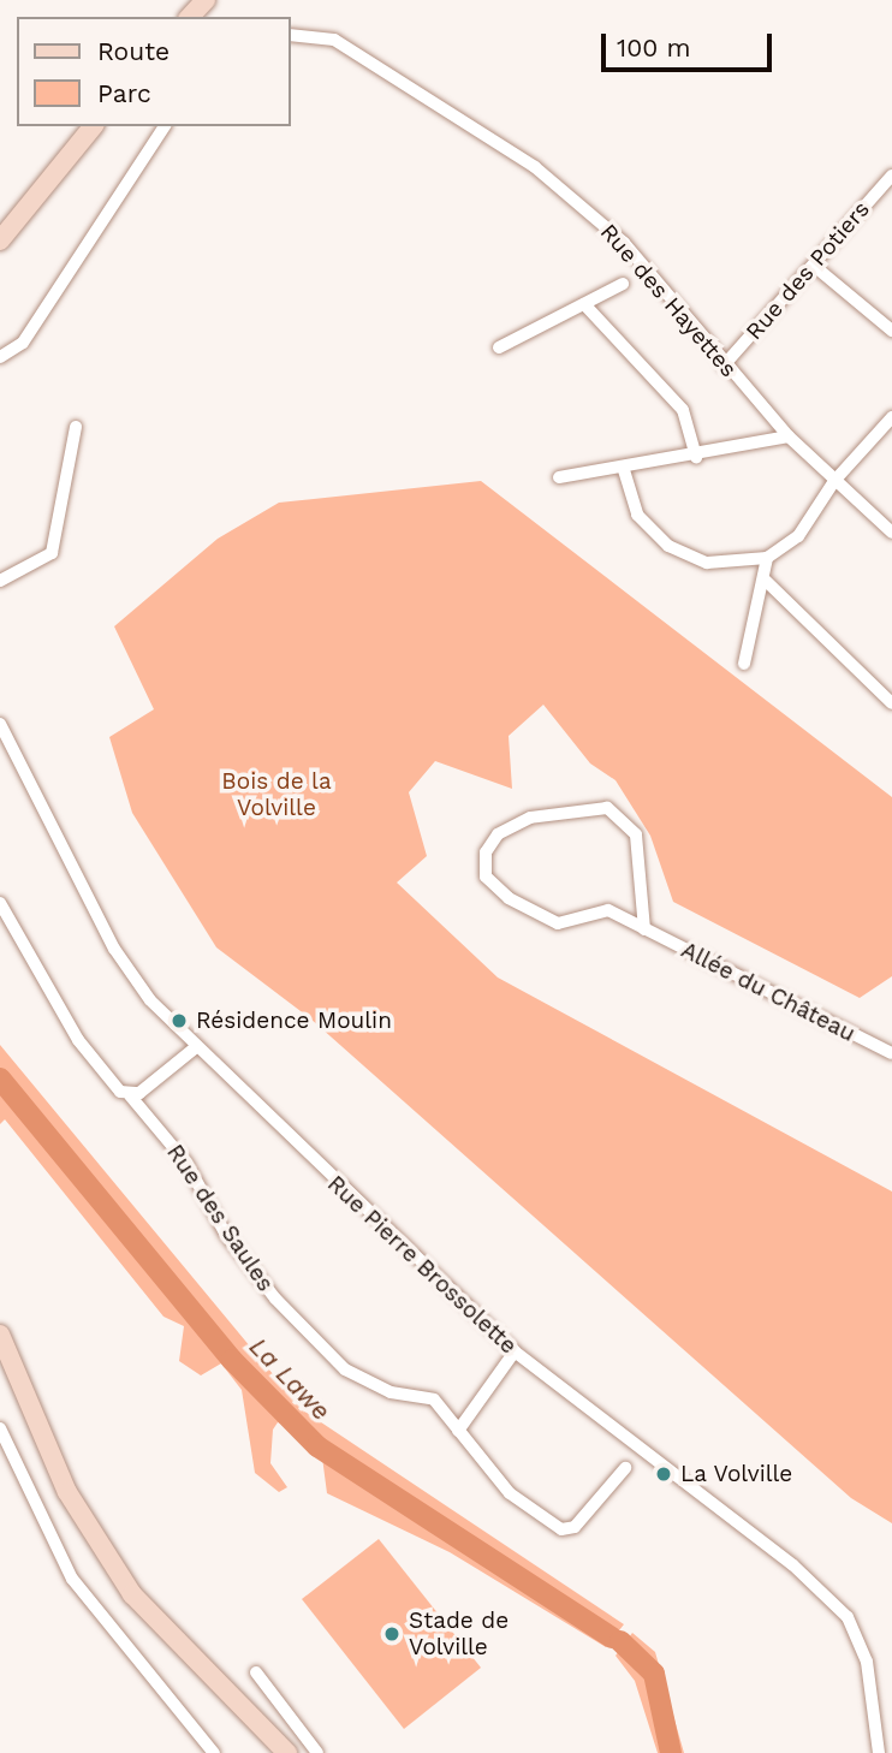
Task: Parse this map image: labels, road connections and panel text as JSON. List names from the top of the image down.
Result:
{
  "streets": {
    "street": [
      "Rue des Potiers",
      "Rue des Hayettes",
      "Allée du Château",
      "Rue des Saules",
      "Rue Pierre Brossolette"
    ]
  },
  "crossings": [
    ["Rue des Potiers", "Rue des Hayettes"]
  ],
  "water": ["La Lawe"],
  "parks": ["Bois de la Volville"],
  "places": ["Résidence Moulin", "La Volville", "Stade de Volville"],
  "legend": ["Route", "Parc"],
  "scale_bar": "100 m"
}
